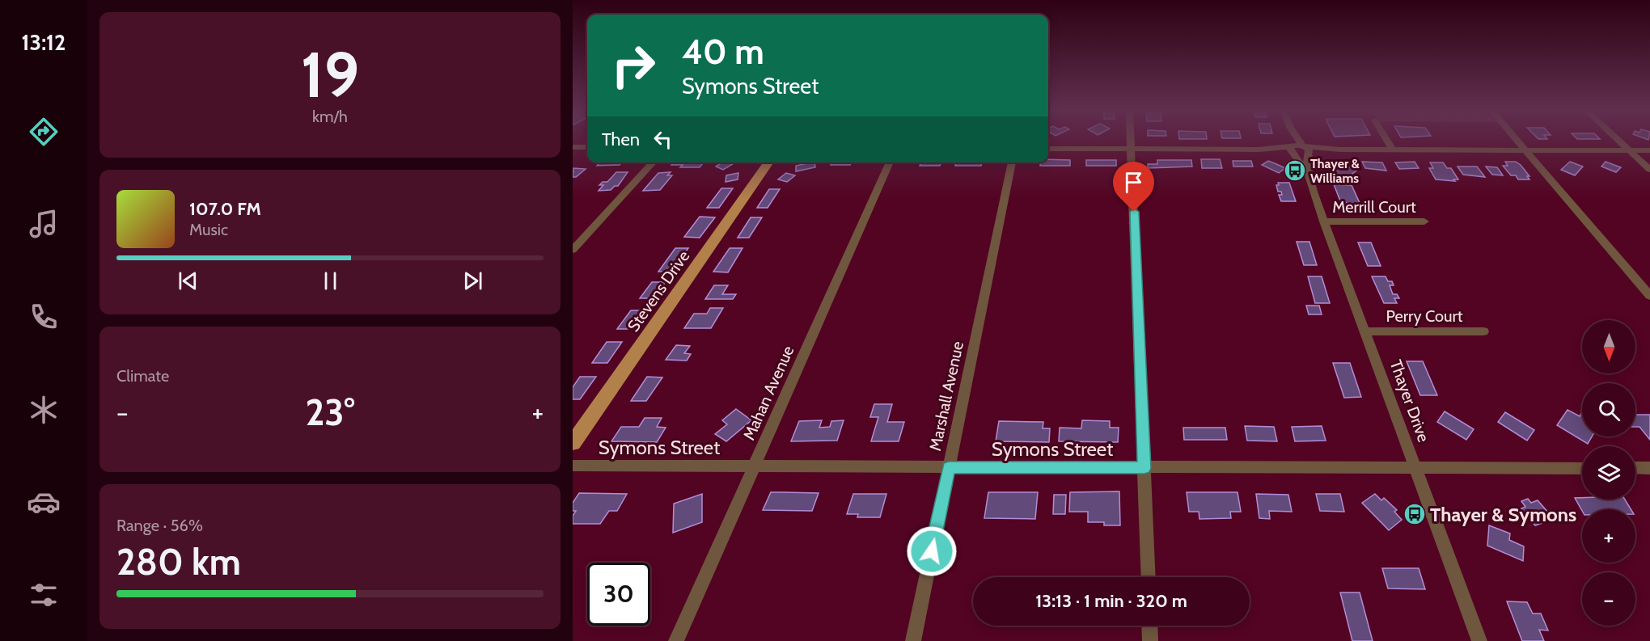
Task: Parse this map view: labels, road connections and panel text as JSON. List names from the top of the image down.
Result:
{
  "streets": {
    "main road": ["Stevens Drive"],
    "street": [
      "Merrill Court",
      "Perry Court",
      "Mahan Avenue",
      "Marshall Avenue",
      "Thayer Drive",
      "Symons Street"
    ]
  },
  "crossings": [
    ["Merrill Court", "Thayer Drive"],
    ["Perry Court", "Thayer Drive"],
    ["Mahan Avenue", "Symons Street"],
    ["Marshall Avenue", "Symons Street"],
    ["Thayer Drive", "Symons Street"]
  ],
  "places": {
    "bus stop": ["Thayer & Williams", "Thayer & Symons"]
  },
  "north": "bottom",
  "page": {
    "tabs": "13:12",
    "tile": [
      ["19", "km/h"],
      "Climate",
      ["Range · 56%", "280 km"]
    ],
    "turn": ["40 m", "Symons Street"],
    "then": "Then",
    "song": ["107.0 FM", "Music"],
    "map_buttons": ["+", "−"],
    "heat": ["−", "23°", "+"],
    "limit": "30",
    "trip": "13:13 · 1 min · 320 m"
  }
}
